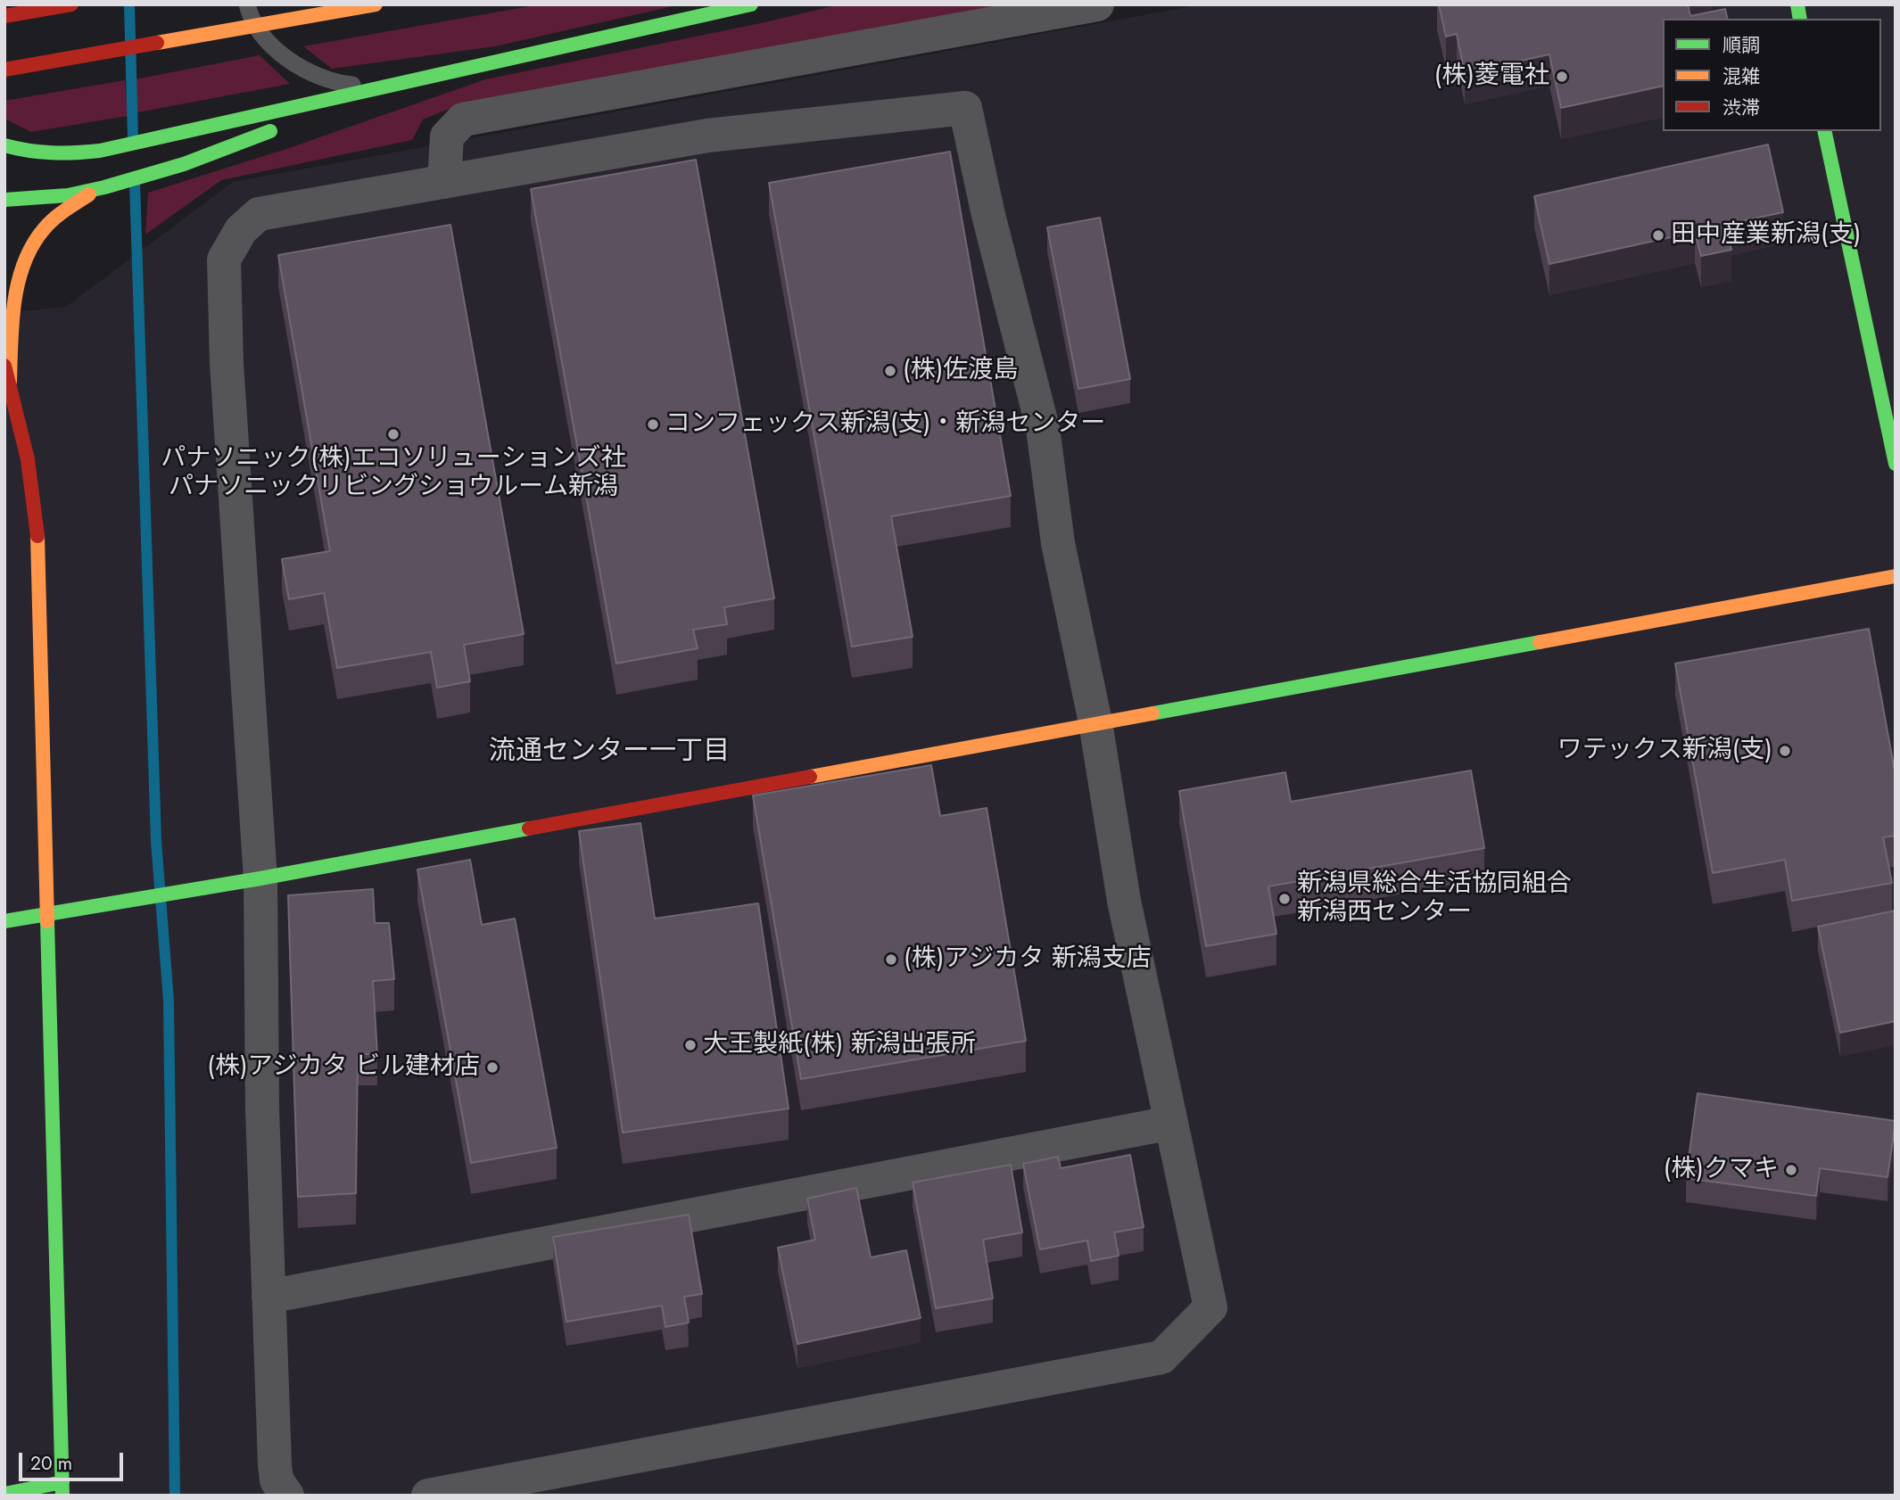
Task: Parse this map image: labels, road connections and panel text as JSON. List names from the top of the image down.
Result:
{
  "districts": ["流通センター一丁目"],
  "places": [
    "(株)菱電社",
    "田中産業新潟(支)",
    "(株)佐渡島",
    "コンフェックス新潟(支)・新潟センター",
    "パナソニック(株)エコソリューションズ社 パナソニックリビングショウルーム新潟",
    "ワテックス新潟(支)",
    "新潟県総合生活協同組合 新潟西センター",
    "(株)アジカタ 新潟支店",
    "大王製紙(株) 新潟出張所",
    "(株)アジカタ ビル建材店",
    "(株)クマキ"
  ],
  "legend": ["順調", "混雑", "渋滞"],
  "scale_bar": "20 m"
}
